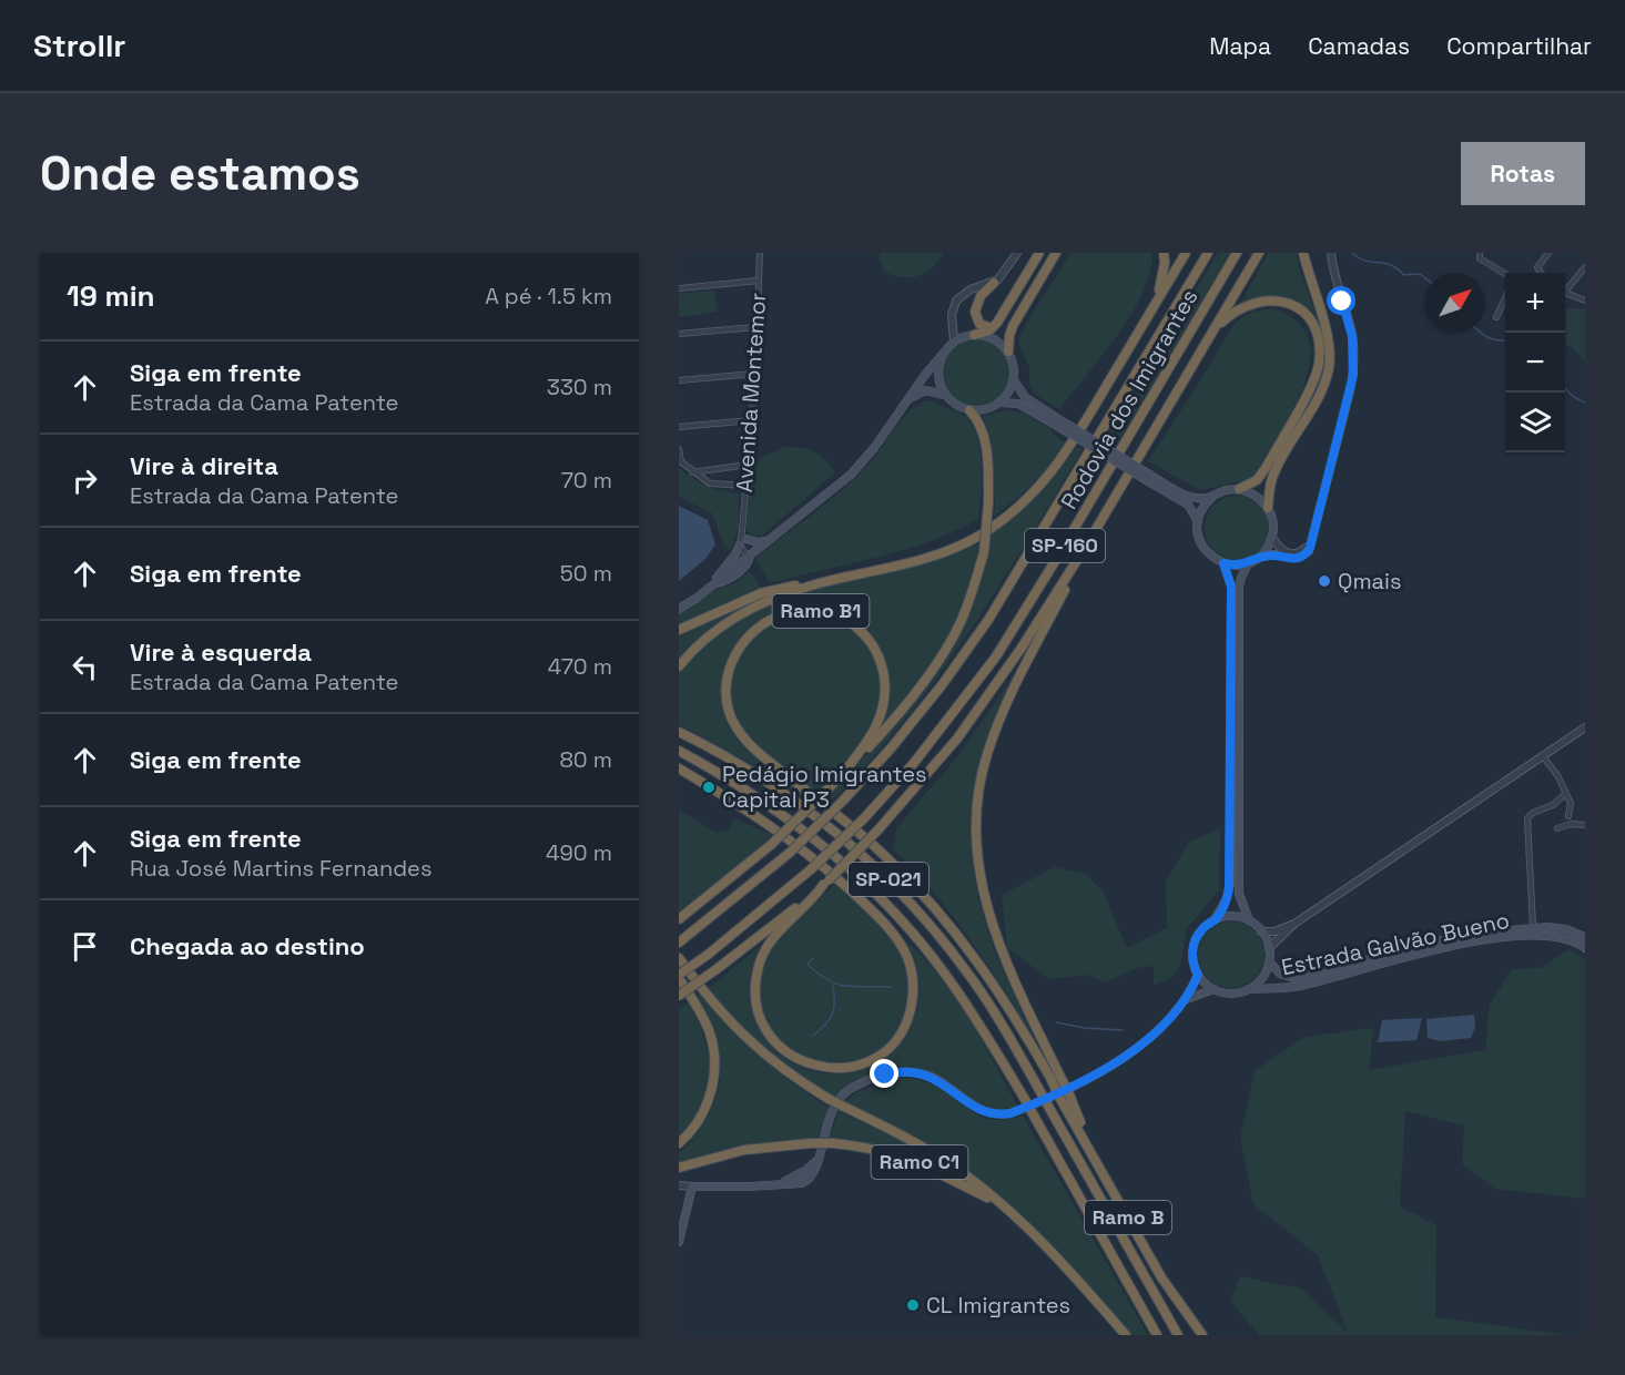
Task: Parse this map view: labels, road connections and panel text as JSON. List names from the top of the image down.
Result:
{
  "streets": {
    "highway": [
      "Rodovia dos Imigrantes",
      "SP-160",
      "Ramo B1",
      "SP-021",
      "Ramo C1",
      "Ramo B"
    ],
    "main road": ["Estrada Galvão Bueno"],
    "street": ["Avenida Montemor"]
  },
  "crossings": [
    ["Ramo B1", "Ramo B"]
  ],
  "places": ["Qmais", "Pedágio Imigrantes Capital P3", "CL Imigrantes"],
  "north": "top right",
  "page": {
    "header": "Strollr",
    "nav": ["Mapa", "Camadas", "Compartilhar"],
    "buttons": "Rotas",
    "title": "Onde estamos",
    "heading": ["19 min", "A pé · 1.5 km"],
    "map_buttons": ["+", "−"],
    "list": [
      ["Siga em frente", "Estrada da Cama Patente", "330 m"],
      ["Vire à direita", "Estrada da Cama Patente", "70 m"],
      ["Siga em frente", "50 m"],
      ["Vire à esquerda", "Estrada da Cama Patente", "470 m"],
      ["Siga em frente", "80 m"],
      ["Siga em frente", "Rua José Martins Fernandes", "490 m"],
      "Chegada ao destino"
    ]
  }
}
